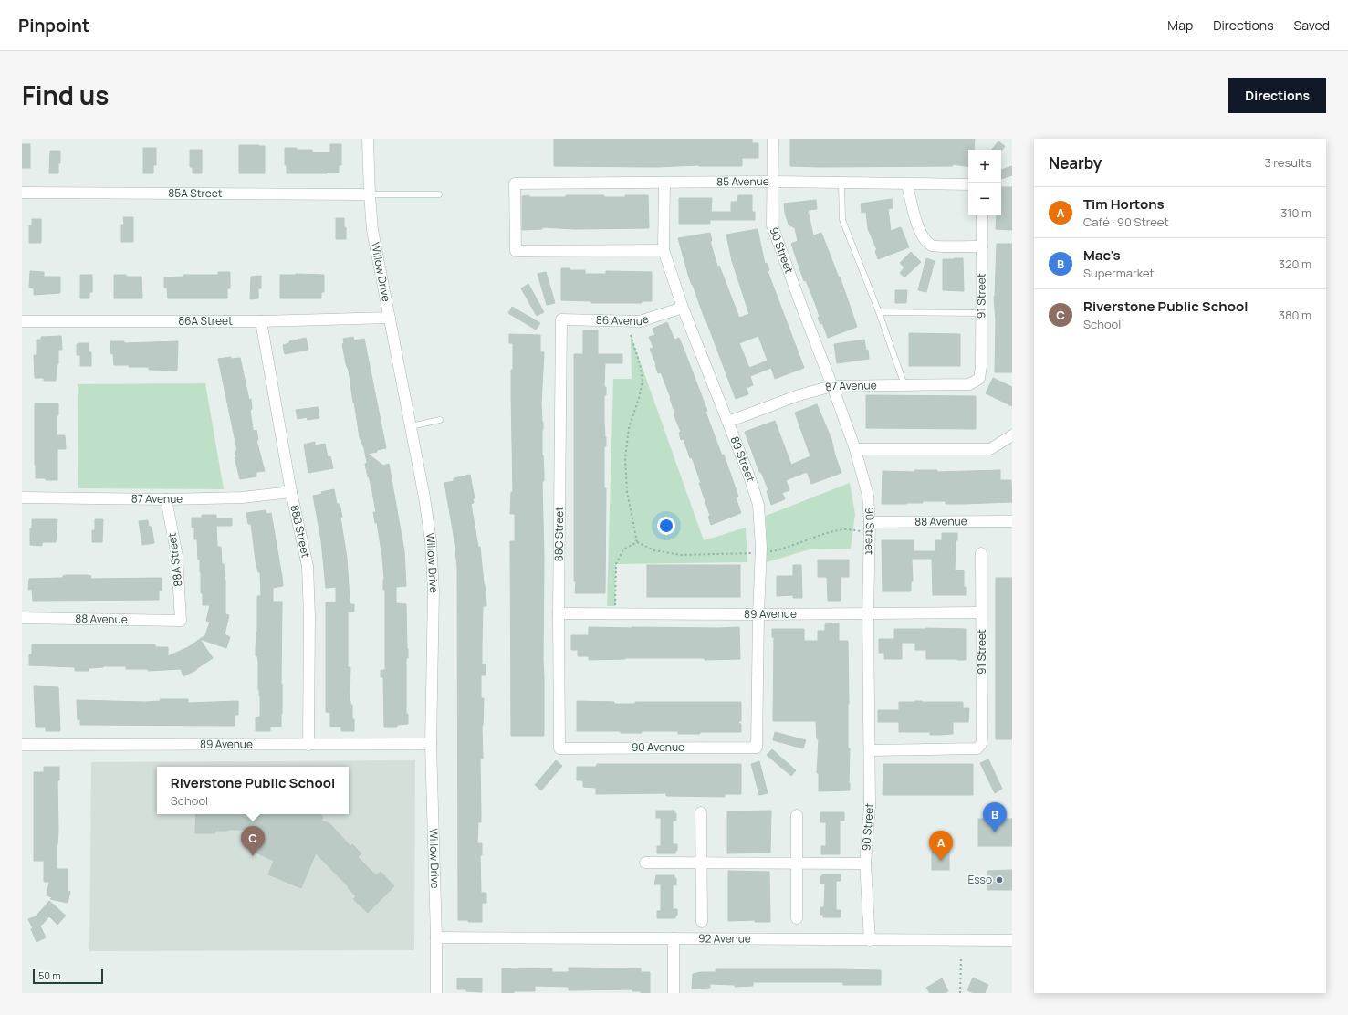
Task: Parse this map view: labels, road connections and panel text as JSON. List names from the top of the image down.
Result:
{
  "streets": {
    "street": [
      "85 Avenue",
      "85A Street",
      "90 Street",
      "Willow Drive",
      "91 Street",
      "86 Avenue",
      "86A Street",
      "87 Avenue",
      "89 Street",
      "88 Avenue",
      "88B Street",
      "88C Street",
      "88A Street",
      "89 Avenue",
      "90 Avenue",
      "92 Avenue"
    ]
  },
  "crossings": [
    ["85 Avenue", "90 Street"],
    ["85 Avenue", "89 Street"],
    ["85A Street", "Willow Drive"],
    ["90 Street", "91 Street"],
    ["90 Street", "87 Avenue"],
    ["90 Street", "88 Avenue"],
    ["90 Street", "89 Avenue"],
    ["90 Street", "92 Avenue"],
    ["Willow Drive", "86A Street"],
    ["Willow Drive", "89 Avenue"],
    ["Willow Drive", "92 Avenue"],
    ["91 Street", "87 Avenue"],
    ["91 Street", "89 Avenue"],
    ["86 Avenue", "89 Street"],
    ["86 Avenue", "88C Street"],
    ["86A Street", "88B Street"],
    ["87 Avenue", "89 Street"],
    ["87 Avenue", "88B Street"],
    ["87 Avenue", "88A Street"],
    ["89 Street", "89 Avenue"],
    ["89 Street", "90 Avenue"],
    ["88 Avenue", "88A Street"],
    ["88B Street", "89 Avenue"],
    ["88C Street", "89 Avenue"],
    ["88C Street", "90 Avenue"]
  ],
  "places": ["Esso"],
  "scale_bar": "50 m",
  "page": {
    "header": "Pinpoint",
    "nav": ["Map", "Directions", "Saved"],
    "title": "Find us",
    "buttons": "Directions",
    "heading": ["Nearby", "3 results"],
    "map_buttons": ["+", "−"],
    "list": [
      {
        "mark": "A",
        "name": "Tim Hortons",
        "note": "Café · 90 Street",
        "value": "310 m"
      },
      {
        "mark": "B",
        "name": "Mac's",
        "note": "Supermarket",
        "value": "320 m"
      },
      {
        "mark": "C",
        "name": "Riverstone Public School",
        "note": "School",
        "value": "380 m"
      }
    ],
    "popup": ["Riverstone Public School", "School"],
    "pins": ["B", "C", "A"],
    "scale": "50 m"
  }
}
